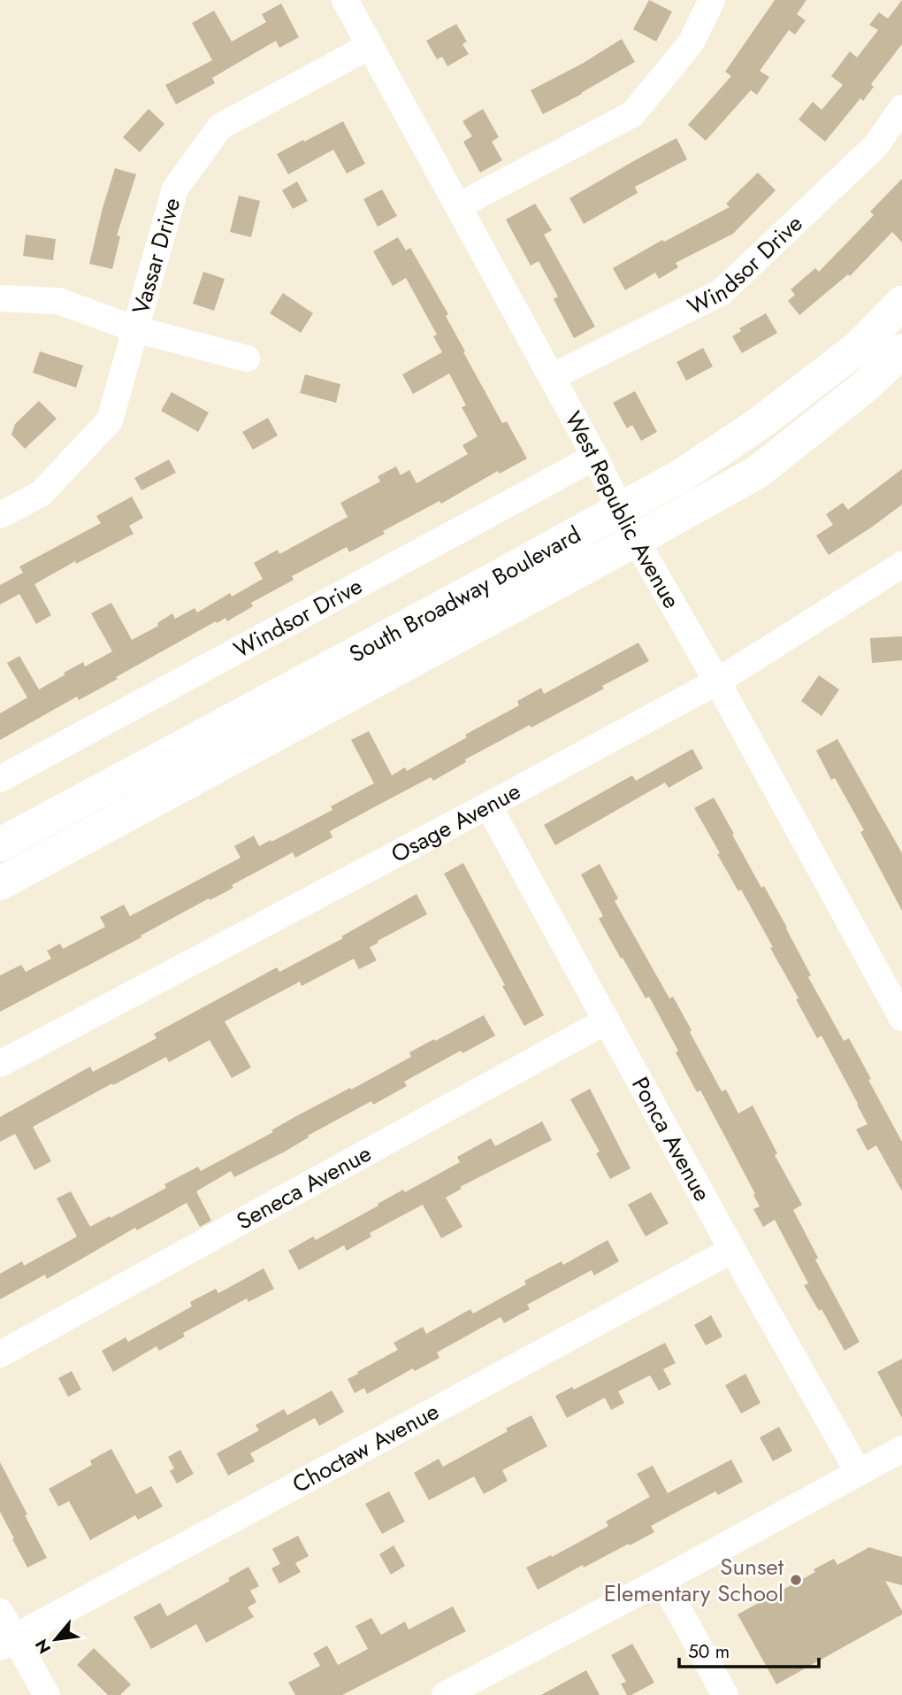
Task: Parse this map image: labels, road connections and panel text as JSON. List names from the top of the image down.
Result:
{
  "streets": {
    "main road": ["South Broadway Boulevard"],
    "street": [
      "Vassar Drive",
      "Windsor Drive",
      "West Republic Avenue",
      "Osage Avenue",
      "Ponca Avenue",
      "Seneca Avenue",
      "Choctaw Avenue"
    ]
  },
  "crossings": [
    ["Vassar Drive", "West Republic Avenue"],
    ["Windsor Drive", "West Republic Avenue"],
    ["West Republic Avenue", "South Broadway Boulevard"],
    ["West Republic Avenue", "Osage Avenue"],
    ["Osage Avenue", "Ponca Avenue"],
    ["Ponca Avenue", "Seneca Avenue"],
    ["Ponca Avenue", "Choctaw Avenue"]
  ],
  "places": ["Sunset Elementary School"],
  "scale_bar": "50 m",
  "north": "bottom left"
}
